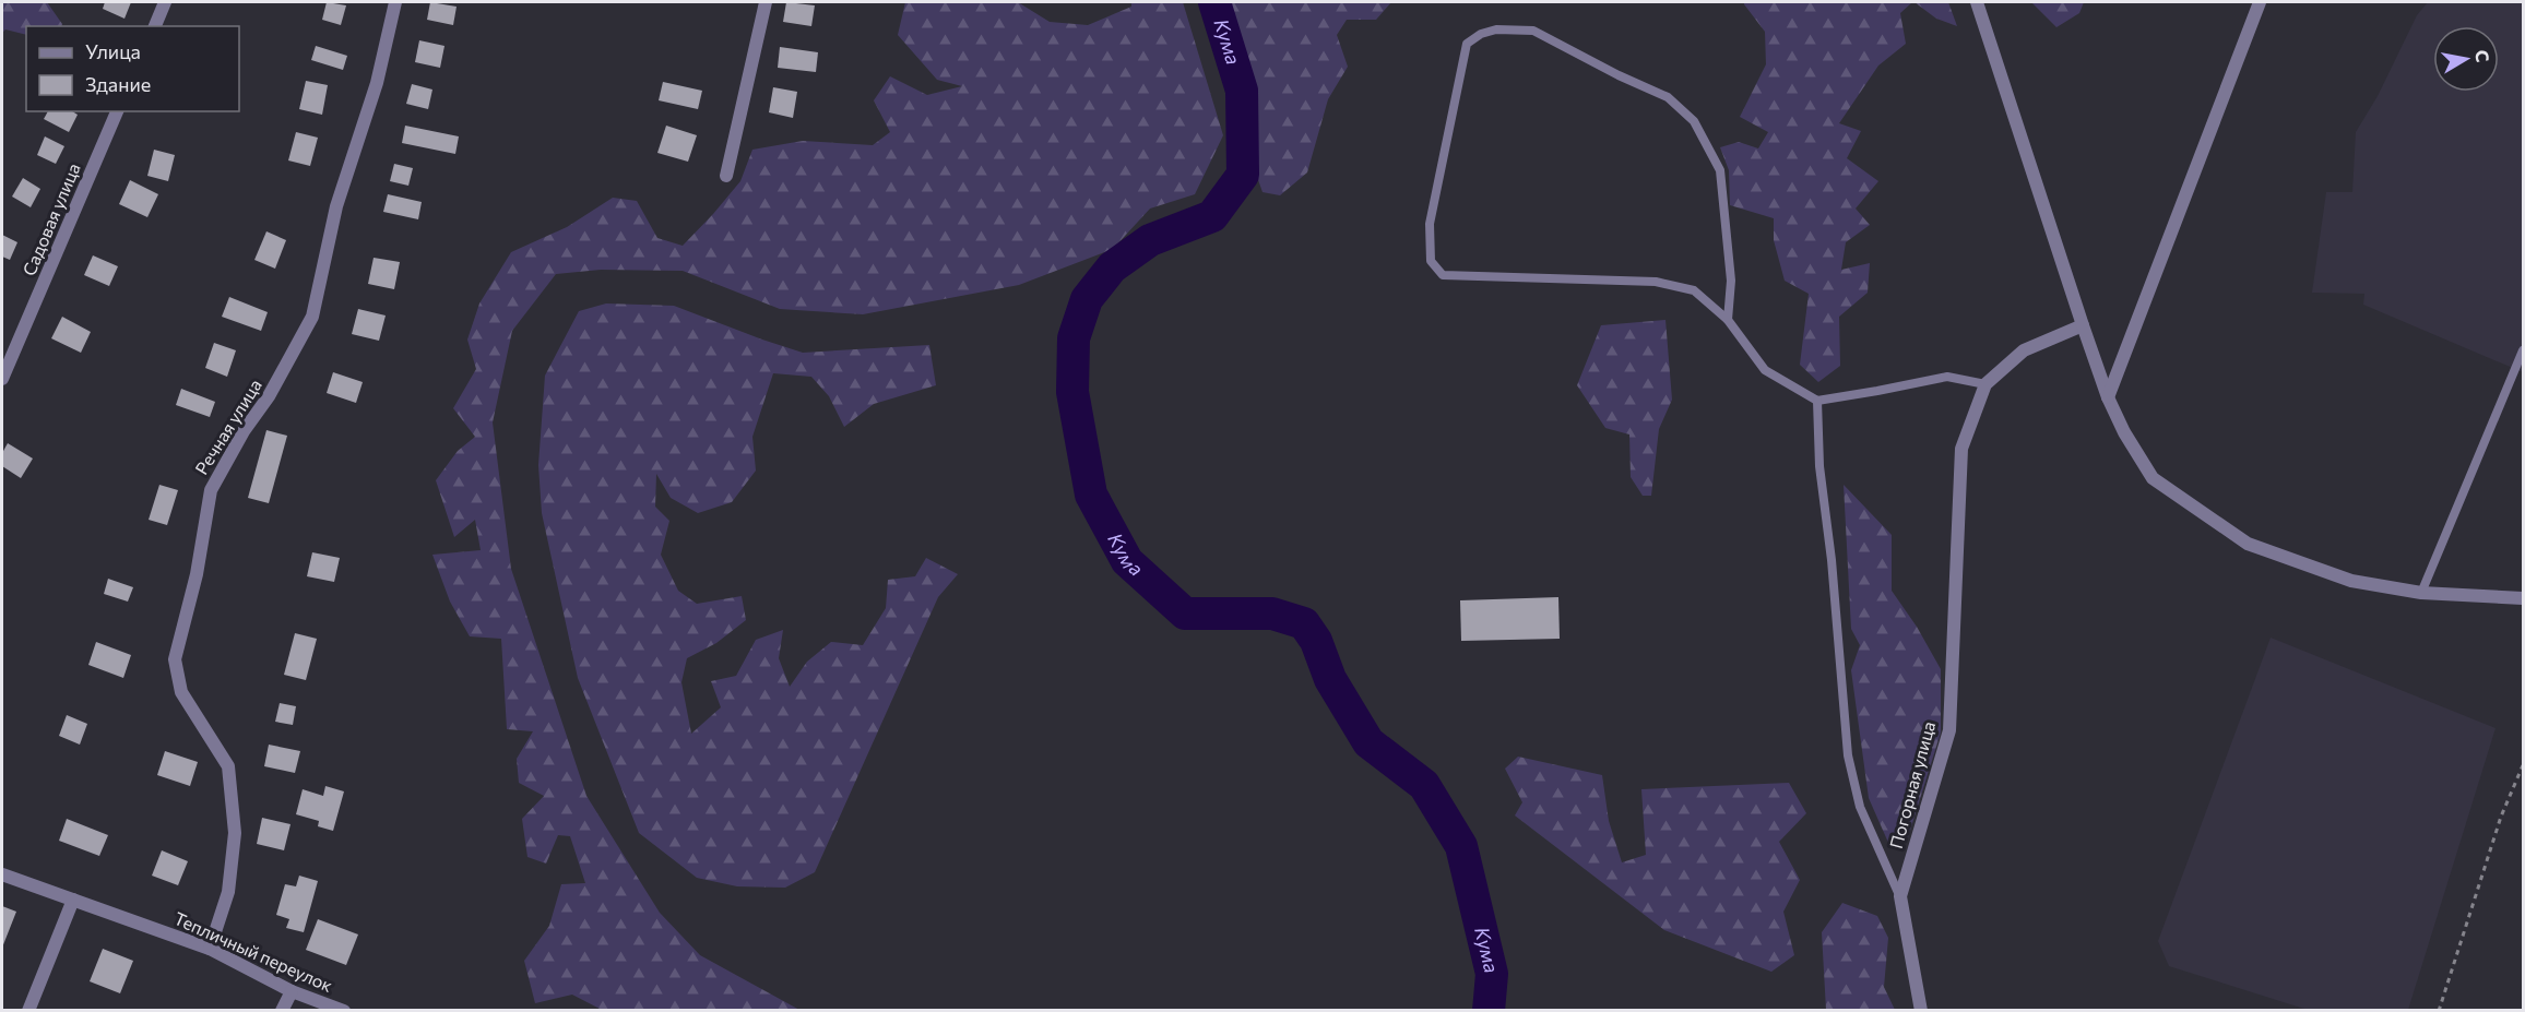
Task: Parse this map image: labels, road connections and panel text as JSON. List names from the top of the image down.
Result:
{
  "streets": {
    "street": [
      "Садовая улица",
      "Речная улица",
      "Погорная улица",
      "Тепличный переулок"
    ]
  },
  "crossings": [
    ["Речная улица", "Тепличный переулок"]
  ],
  "water": ["Кума"],
  "legend": ["Улица", "Здание"],
  "north": "right"
}
